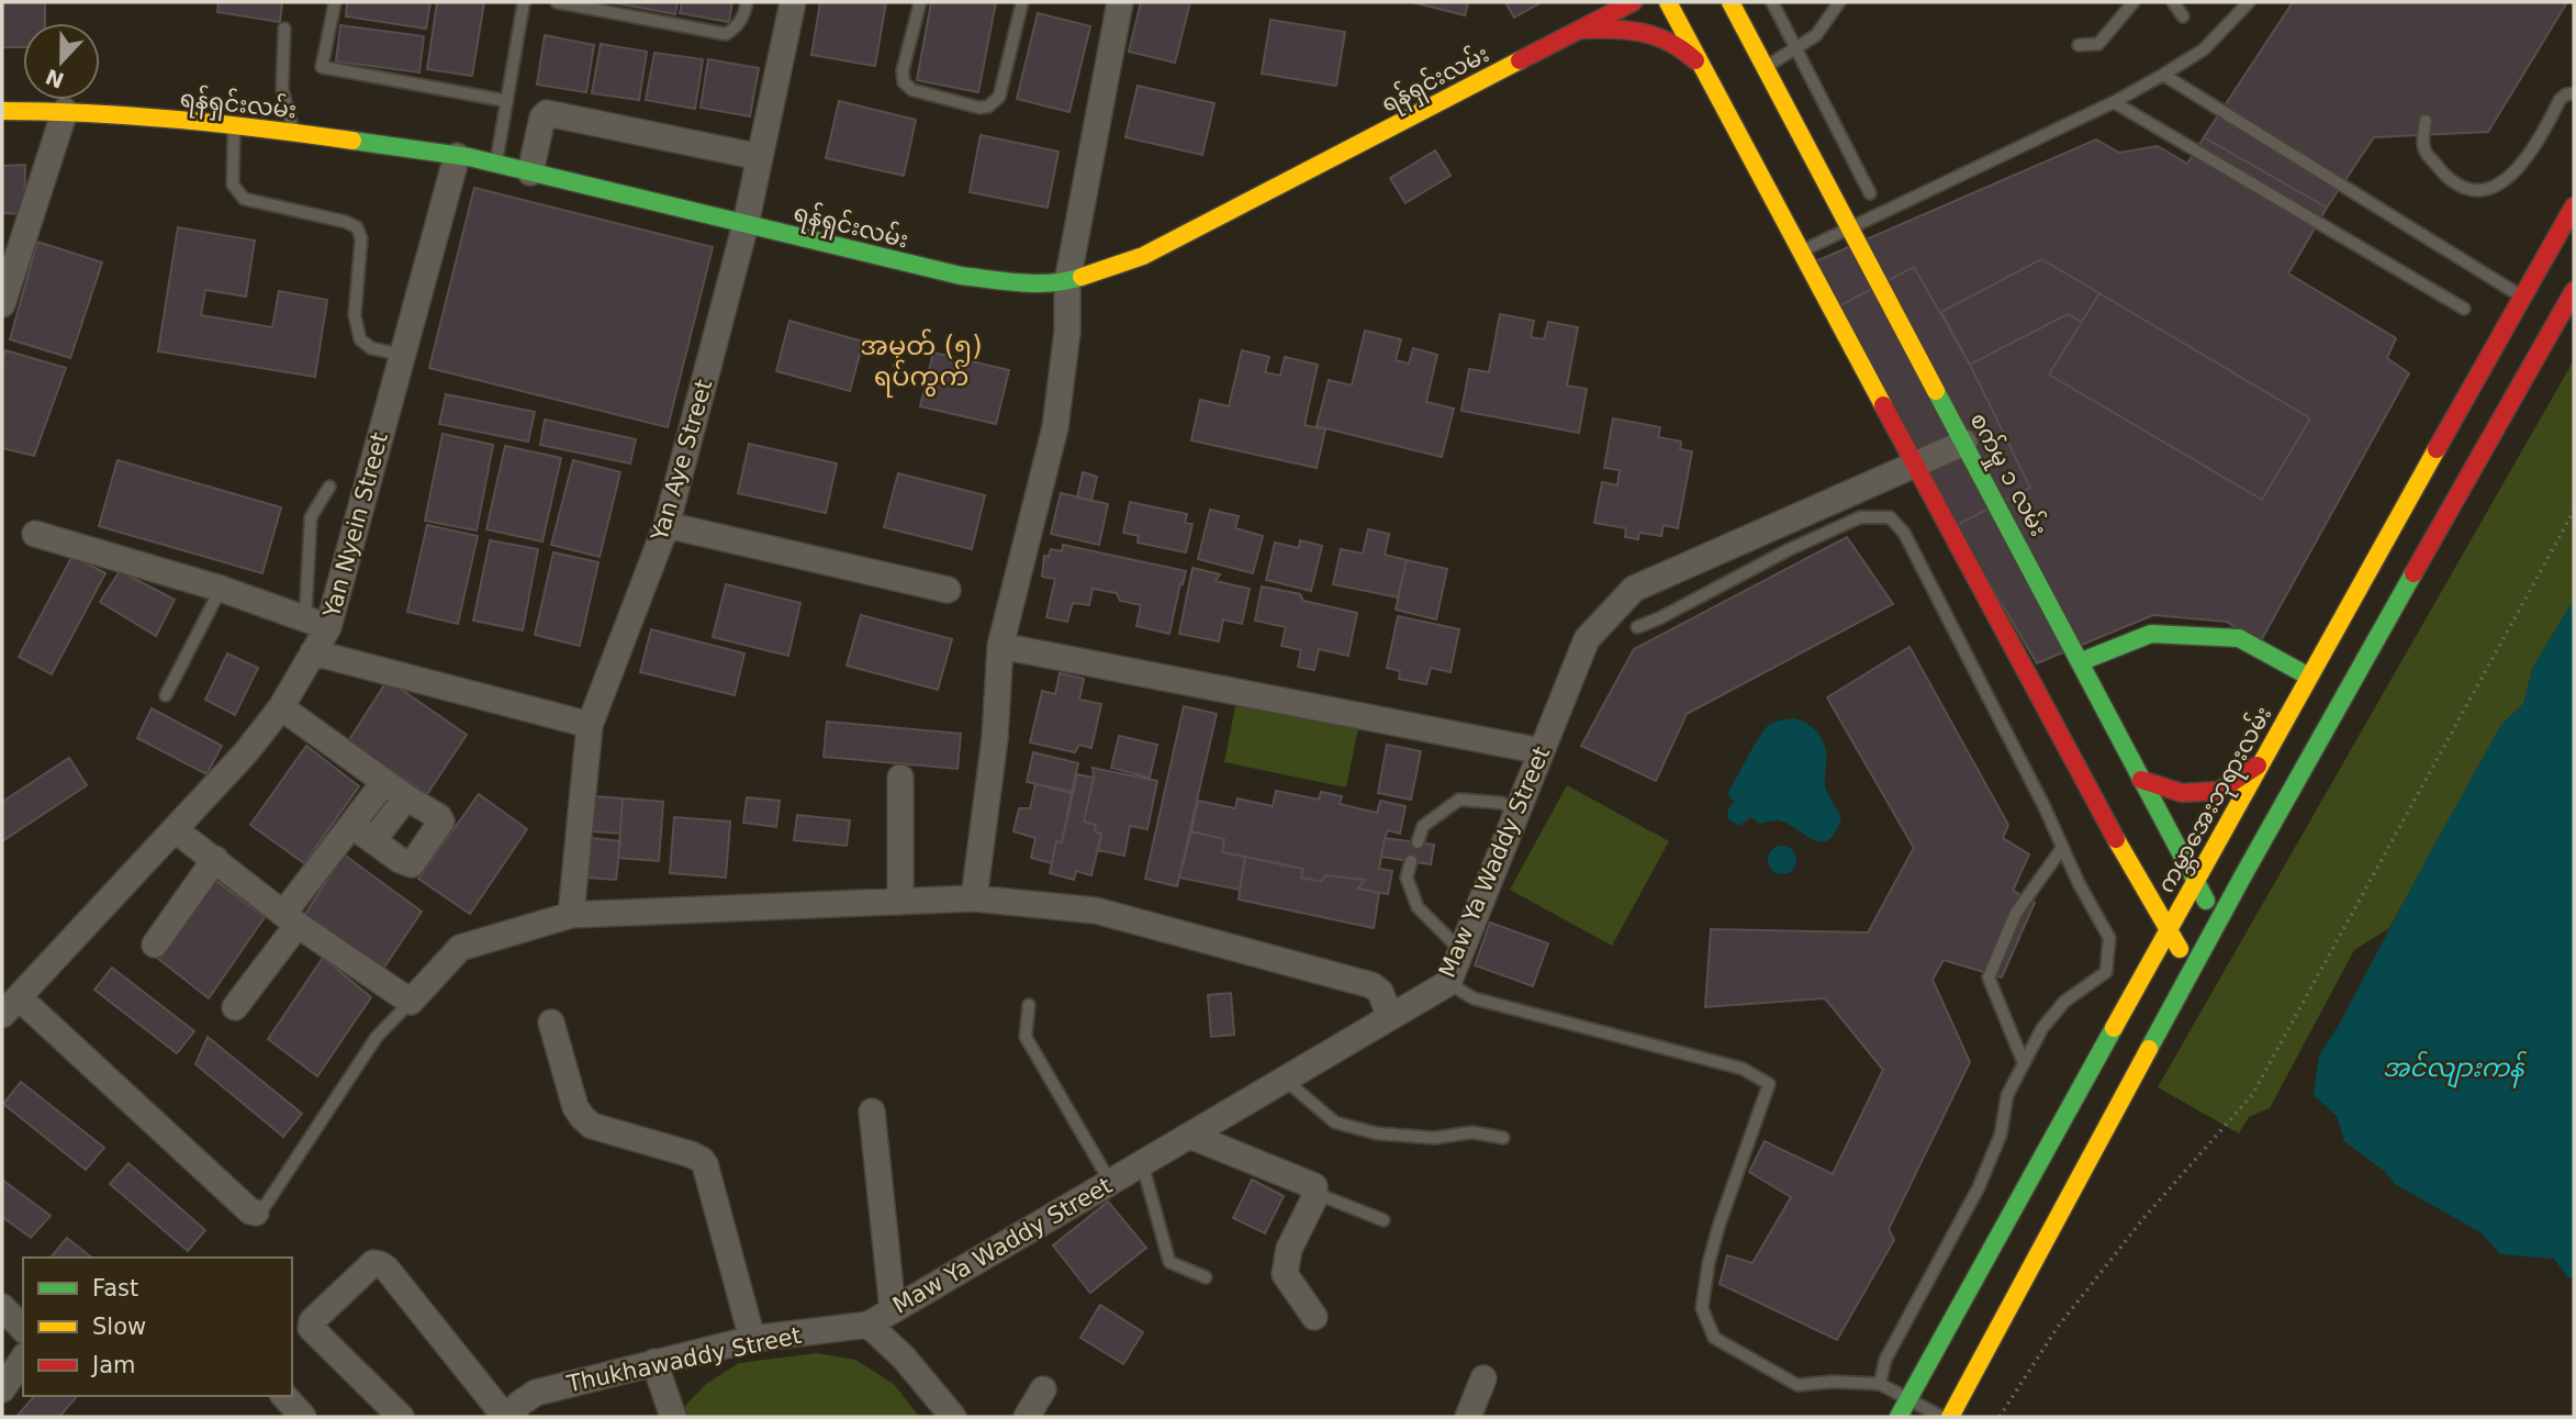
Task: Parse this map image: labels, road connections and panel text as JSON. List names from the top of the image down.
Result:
{
  "streets": {
    "main road": ["ရန်ရှင်းလမ်း", "စက်မှု ၁ လမ်း", "ကမ္ဘာအေးဘုရားလမ်း"],
    "street": [
      "Yan Aye Street",
      "Yan Nyein Street",
      "Maw Ya Waddy Street",
      "Thukhawaddy Street"
    ]
  },
  "crossings": [
    ["ရန်ရှင်းလမ်း", "Yan Aye Street"],
    ["ရန်ရှင်းလမ်း", "Yan Nyein Street"],
    ["စက်မှု ၁ လမ်း", "ကမ္ဘာအေးဘုရားလမ်း"],
    ["စက်မှု ၁ လမ်း", "Maw Ya Waddy Street"],
    ["Maw Ya Waddy Street", "Thukhawaddy Street"]
  ],
  "districts": ["အမှတ် (၅) ရပ်ကွက်"],
  "water": ["အင်လျားကန်"],
  "legend": ["Fast", "Slow", "Jam"],
  "north": "bottom"
}
